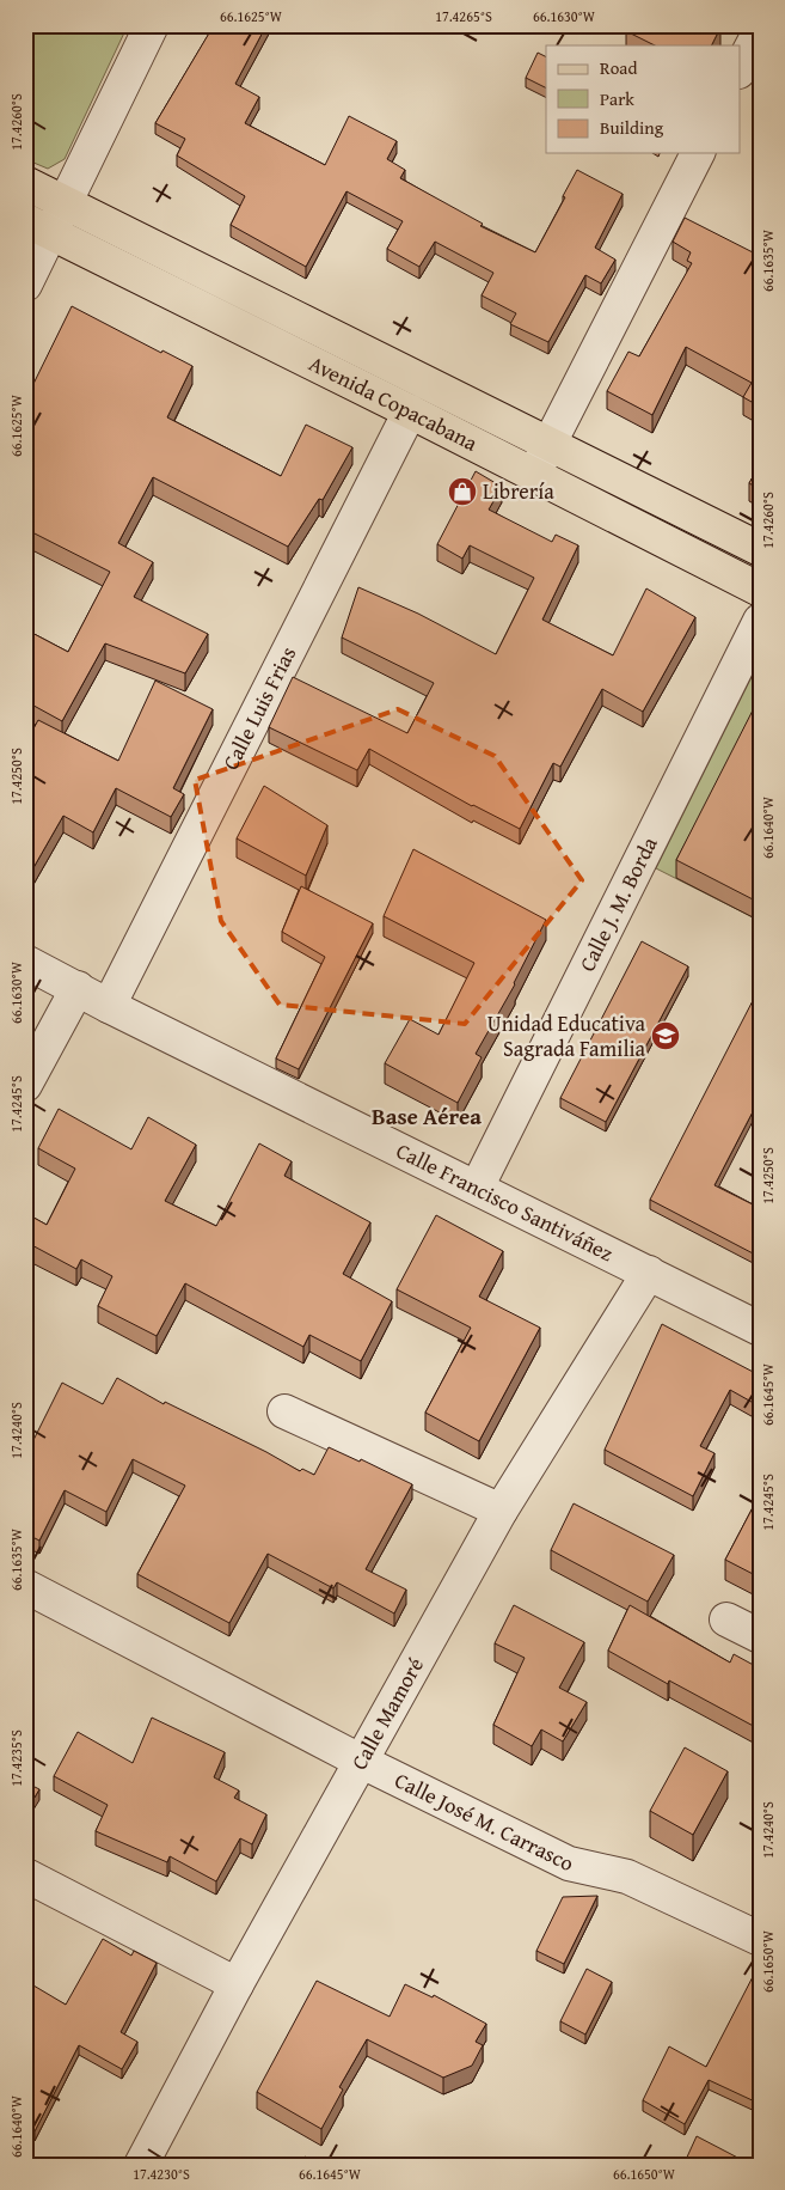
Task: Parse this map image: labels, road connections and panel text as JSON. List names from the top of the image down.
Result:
{
  "streets": {
    "main road": ["Avenida Copacabana"],
    "street": [
      "Calle Luis Frias",
      "Calle J. M. Borda",
      "Calle Francisco Santiváñez",
      "Calle Mamoré",
      "Calle José M. Carrasco"
    ]
  },
  "crossings": [
    ["Avenida Copacabana", "Calle Luis Frias"],
    ["Calle Luis Frias", "Calle Francisco Santiváñez"],
    ["Calle J. M. Borda", "Calle Francisco Santiváñez"],
    ["Calle Francisco Santiváñez", "Calle Mamoré"],
    ["Calle Mamoré", "Calle José M. Carrasco"]
  ],
  "districts": ["Base Aérea"],
  "places": {
    "shop": ["Librería"],
    "school or university": ["Unidad Educativa Sagrada Familia"]
  },
  "legend": ["Road", "Park", "Building"],
  "coordinates": [
    "66.1625°W",
    "17.4265°S",
    "66.1630°W",
    "17.4260°S",
    "66.1635°W",
    "17.4250°S",
    "66.1640°W",
    "17.4245°S",
    "66.1645°W",
    "17.4240°S",
    "17.4235°S",
    "66.1650°W",
    "17.4230°S"
  ]
}
